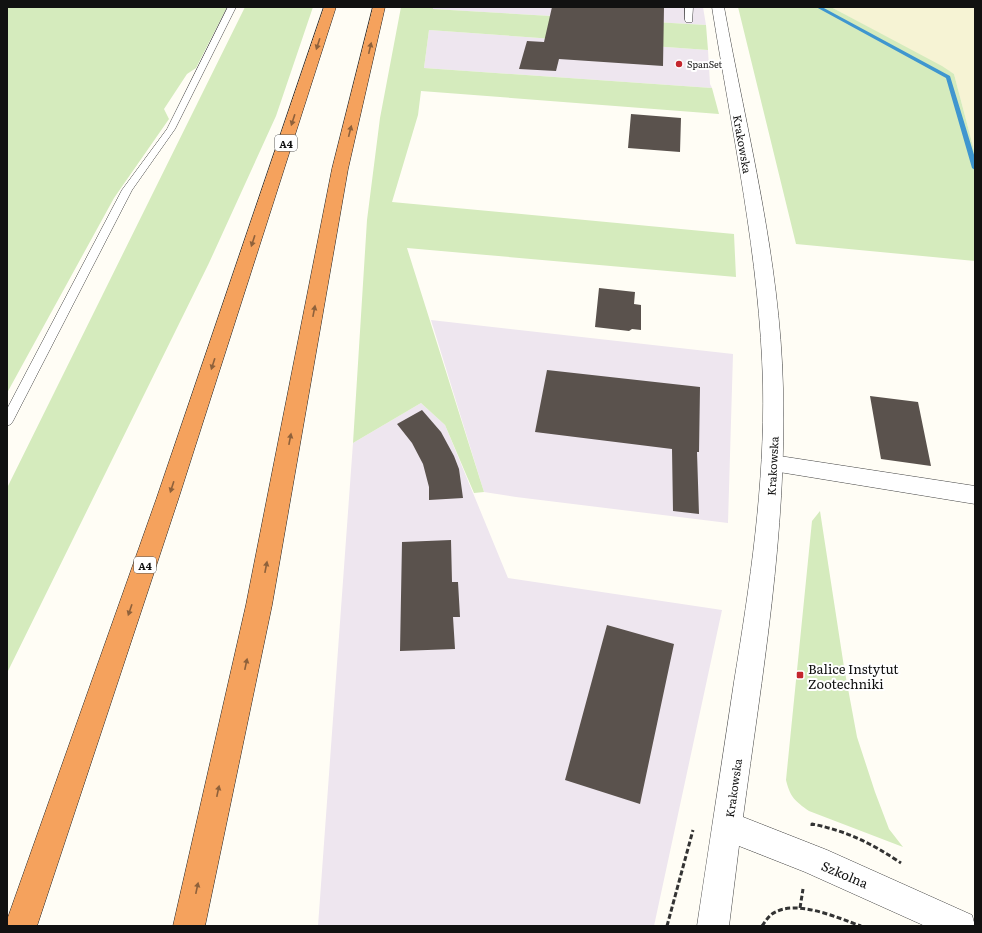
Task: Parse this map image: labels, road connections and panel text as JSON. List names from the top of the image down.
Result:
{
  "streets": {
    "highway": ["A4"],
    "street": ["Krakowska", "Szkolna"]
  },
  "crossings": [
    ["Krakowska", "Szkolna"]
  ],
  "places": {
    "other": ["SpanSet"],
    "transit": ["Balice Instytut Zootechniki"]
  }
}
